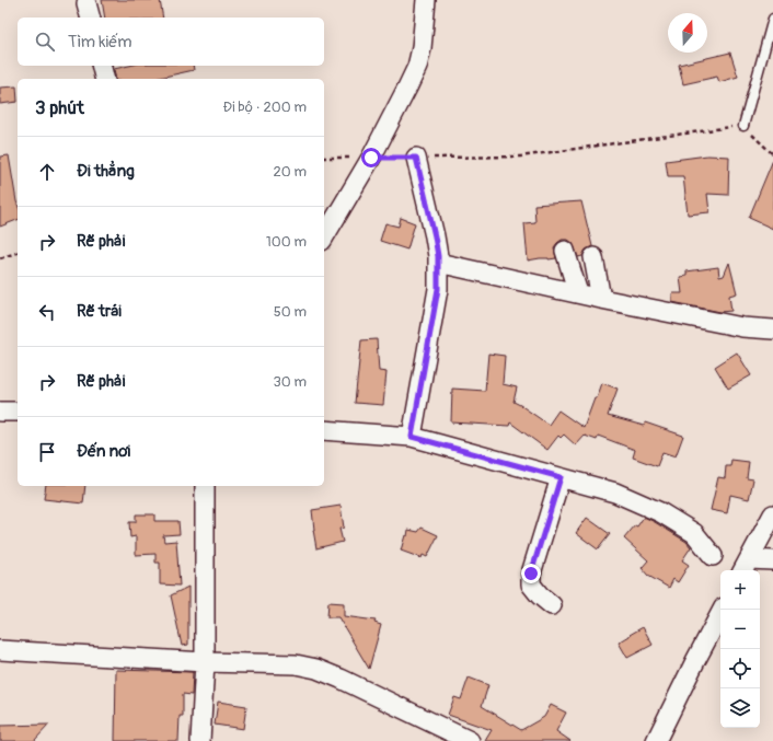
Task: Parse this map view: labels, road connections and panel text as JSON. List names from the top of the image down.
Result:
{
  "north": "top",
  "page": {
    "search": "Tìm kiếm",
    "heading": ["3 phút", "Đi bộ · 200 m"],
    "list": [
      ["Đi thẳng", "20 m"],
      ["Rẽ phải", "100 m"],
      ["Rẽ trái", "50 m"],
      ["Rẽ phải", "30 m"],
      "Đến nơi"
    ],
    "map_buttons": ["+", "−"]
  }
}
